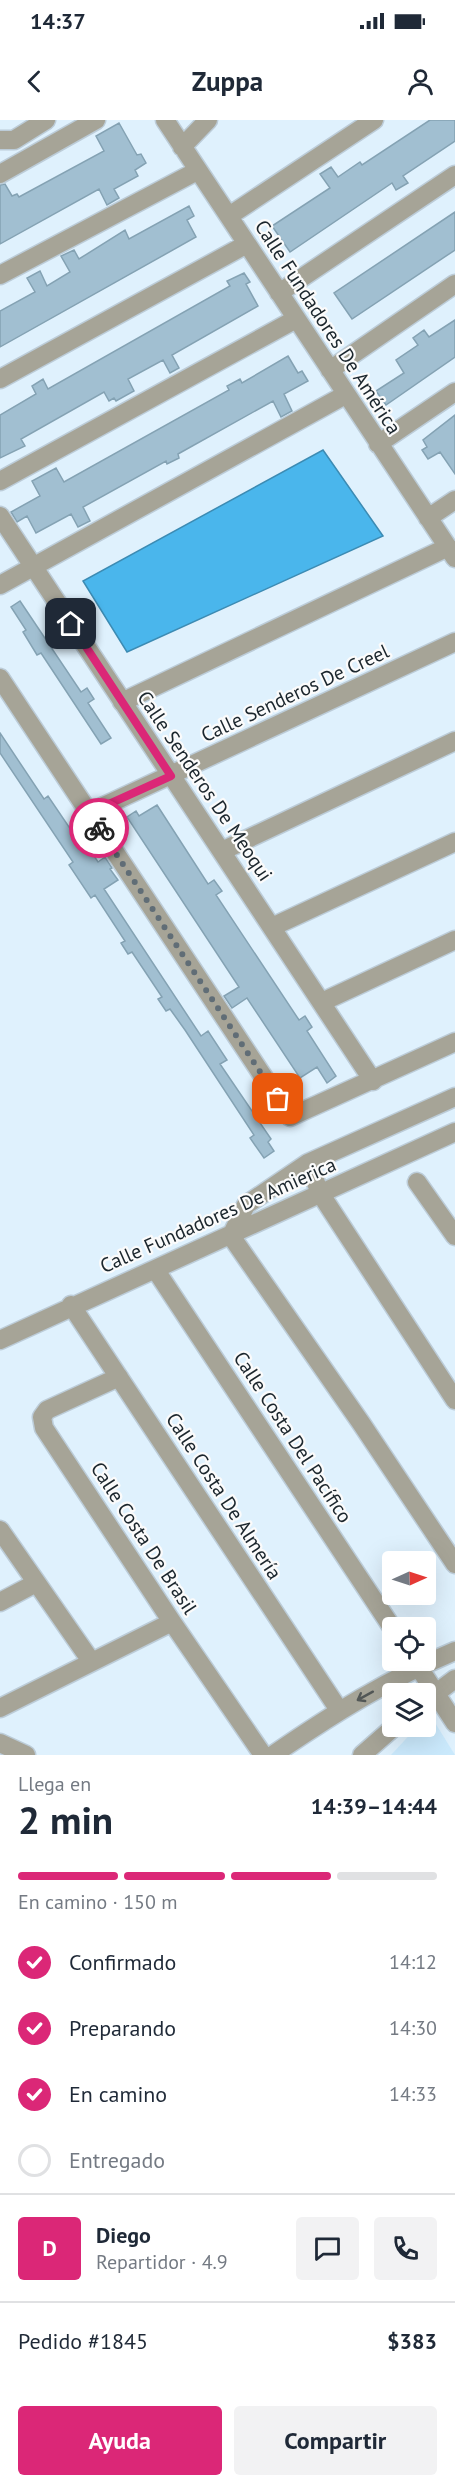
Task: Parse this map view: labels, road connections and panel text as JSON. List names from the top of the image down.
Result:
{
  "streets": {
    "street": [
      "Calle Fundadores De América",
      "Calle Senderos De Creel",
      "Calle Senderos De Meoqui",
      "Calle Fundadores De Amierica",
      "Calle Costa Del Pacífico",
      "Calle Costa De Almería",
      "Calle Costa De Brasil"
    ]
  },
  "crossings": [
    ["Calle Senderos De Creel", "Calle Senderos De Meoqui"],
    ["Calle Fundadores De Amierica", "Calle Costa Del Pacífico"],
    ["Calle Fundadores De Amierica", "Calle Costa De Almería"],
    ["Calle Costa De Almería", "Calle Costa De Brasil"]
  ],
  "north": "right",
  "page": {
    "status": "14:37",
    "header": "Zuppa",
    "heading": ["2 min", "Llega en", "14:39–14:44"],
    "panel": [
      "Diego",
      "Repartidor · 4.9",
      "Pedido #1845",
      "$383"
    ],
    "bar": "En camino · 150 m",
    "list": [
      ["Confirmado", "14:12"],
      ["Preparando", "14:30"],
      ["En camino", "14:33"],
      "Entregado"
    ],
    "round": "D",
    "buttons": ["Ayuda", "Compartir"]
  }
}
